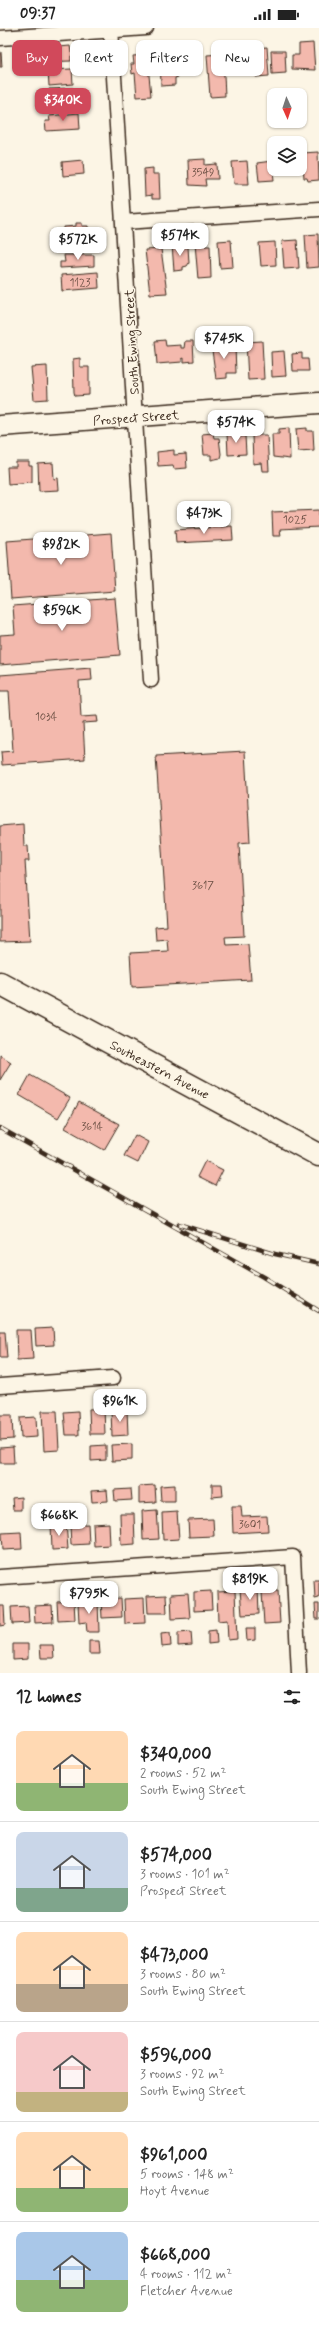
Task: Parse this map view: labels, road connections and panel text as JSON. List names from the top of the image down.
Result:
{
  "streets": {
    "main road": ["Prospect Street", "Southeastern Avenue"],
    "street": ["South Ewing Street"]
  },
  "crossings": [
    ["South Ewing Street", "Prospect Street"]
  ],
  "house_numbers": [
    "3549",
    "1123",
    "1025",
    "1034",
    "3617",
    "3614",
    "3601"
  ],
  "north": "bottom",
  "page": {
    "status": "09:37",
    "chip": [
      "Buy",
      "Rent",
      "Filters",
      "New"
    ],
    "price": [
      "$340K",
      "$574K",
      "$572K",
      "$745K",
      "$574K",
      "$473K",
      "$982K",
      "$596K",
      "$961K",
      "$668K",
      "$819K",
      "$795K"
    ],
    "heading": "12 homes",
    "list": [
      {
        "name": "$340,000",
        "note": "2 rooms · 52 m² · South Ewing Street"
      },
      {
        "name": "$574,000",
        "note": "3 rooms · 101 m² · Prospect Street"
      },
      {
        "name": "$473,000",
        "note": "3 rooms · 80 m² · South Ewing Street"
      },
      {
        "name": "$596,000",
        "note": "3 rooms · 92 m² · South Ewing Street"
      },
      {
        "name": "$961,000",
        "note": "5 rooms · 148 m² · Hoyt Avenue"
      },
      {
        "name": "$668,000",
        "note": "4 rooms · 112 m² · Fletcher Avenue"
      }
    ]
  }
}
